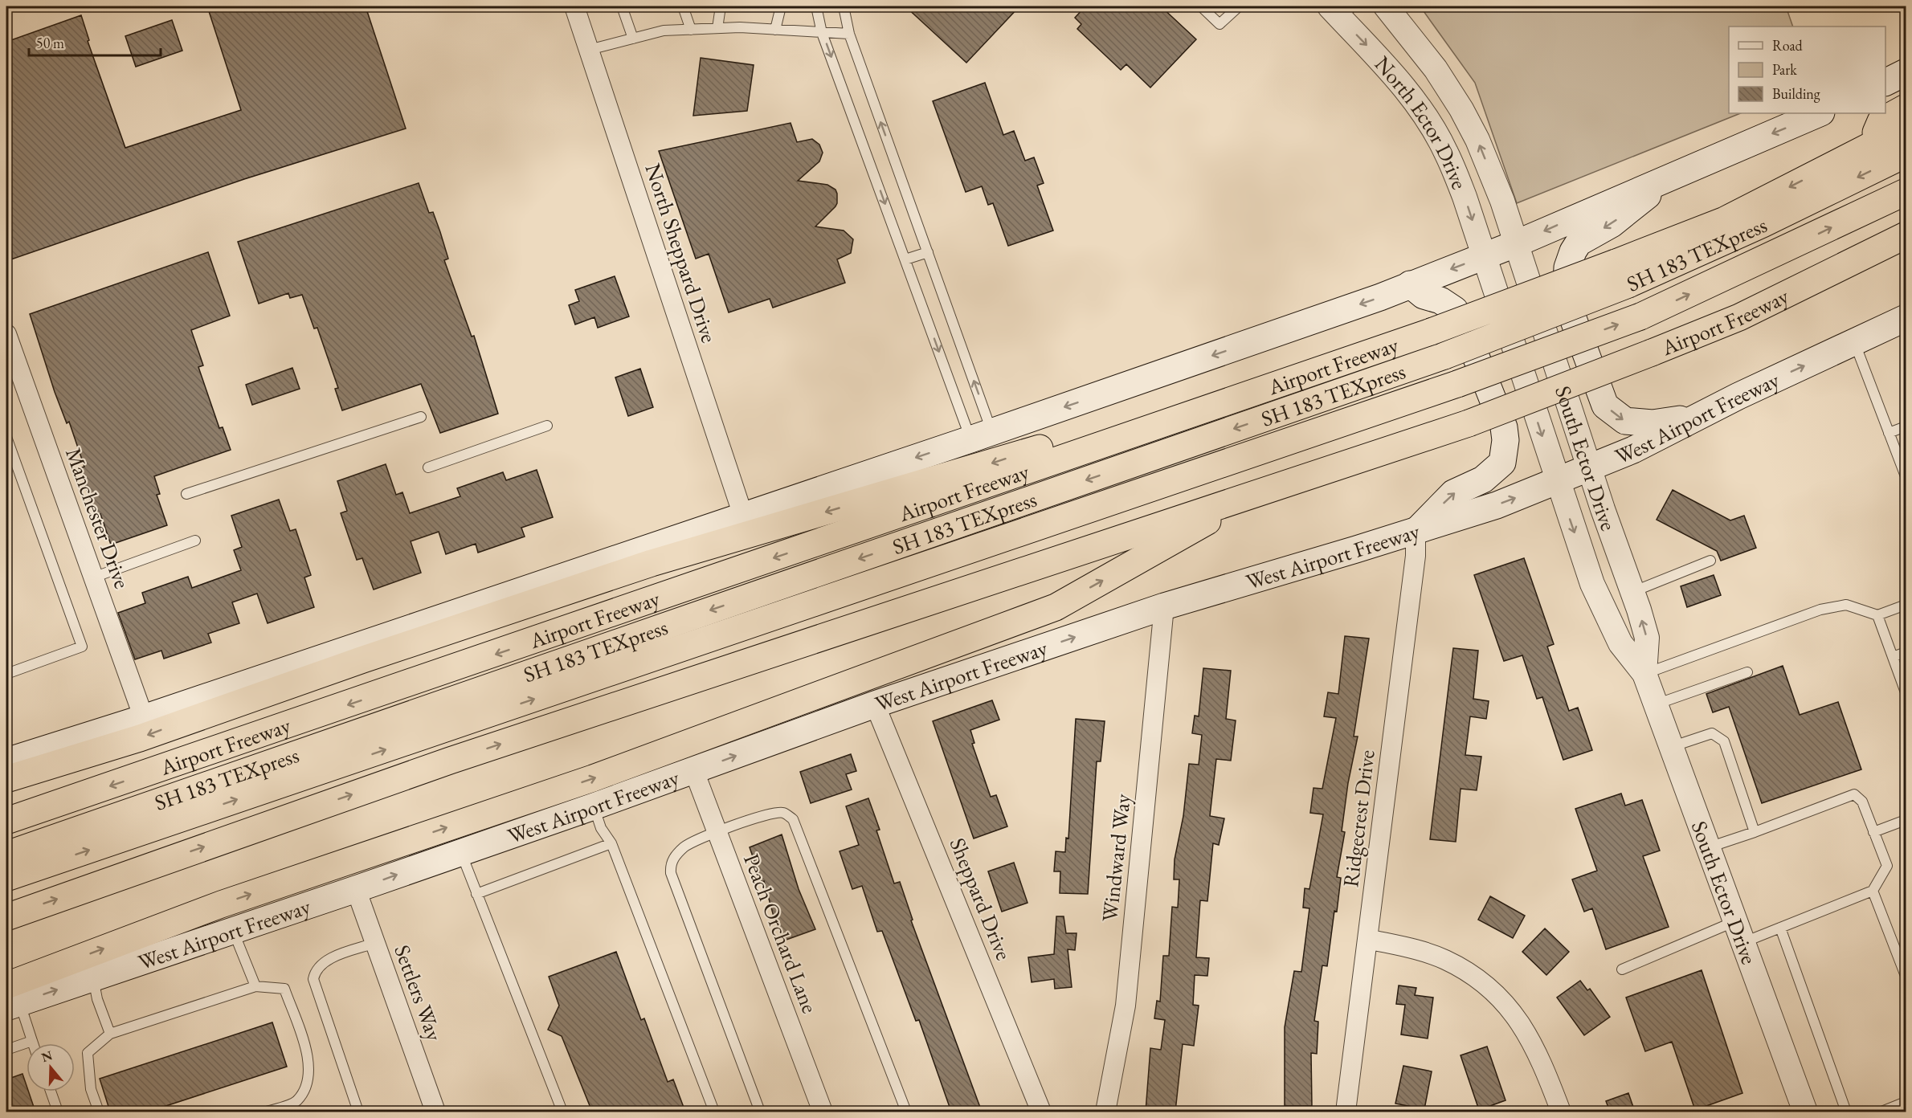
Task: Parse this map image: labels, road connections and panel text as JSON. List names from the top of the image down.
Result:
{
  "streets": {
    "highway": ["SH 183 TEXpress", "Airport Freeway"],
    "main road": ["West Airport Freeway"],
    "street": [
      "North Ector Drive",
      "North Sheppard Drive",
      "South Ector Drive",
      "Manchester Drive",
      "Ridgecrest Drive",
      "Windward Way",
      "Sheppard Drive",
      "Peach Orchard Lane",
      "Settlers Way"
    ]
  },
  "crossings": [
    ["North Ector Drive", "South Ector Drive"],
    ["SH 183 TEXpress", "Airport Freeway"],
    ["West Airport Freeway", "South Ector Drive"],
    ["West Airport Freeway", "Ridgecrest Drive"],
    ["West Airport Freeway", "Windward Way"],
    ["West Airport Freeway", "Sheppard Drive"],
    ["West Airport Freeway", "Peach Orchard Lane"],
    ["West Airport Freeway", "Settlers Way"]
  ],
  "legend": ["Road", "Park", "Building"],
  "scale_bar": "50 m",
  "north": "top"
}
